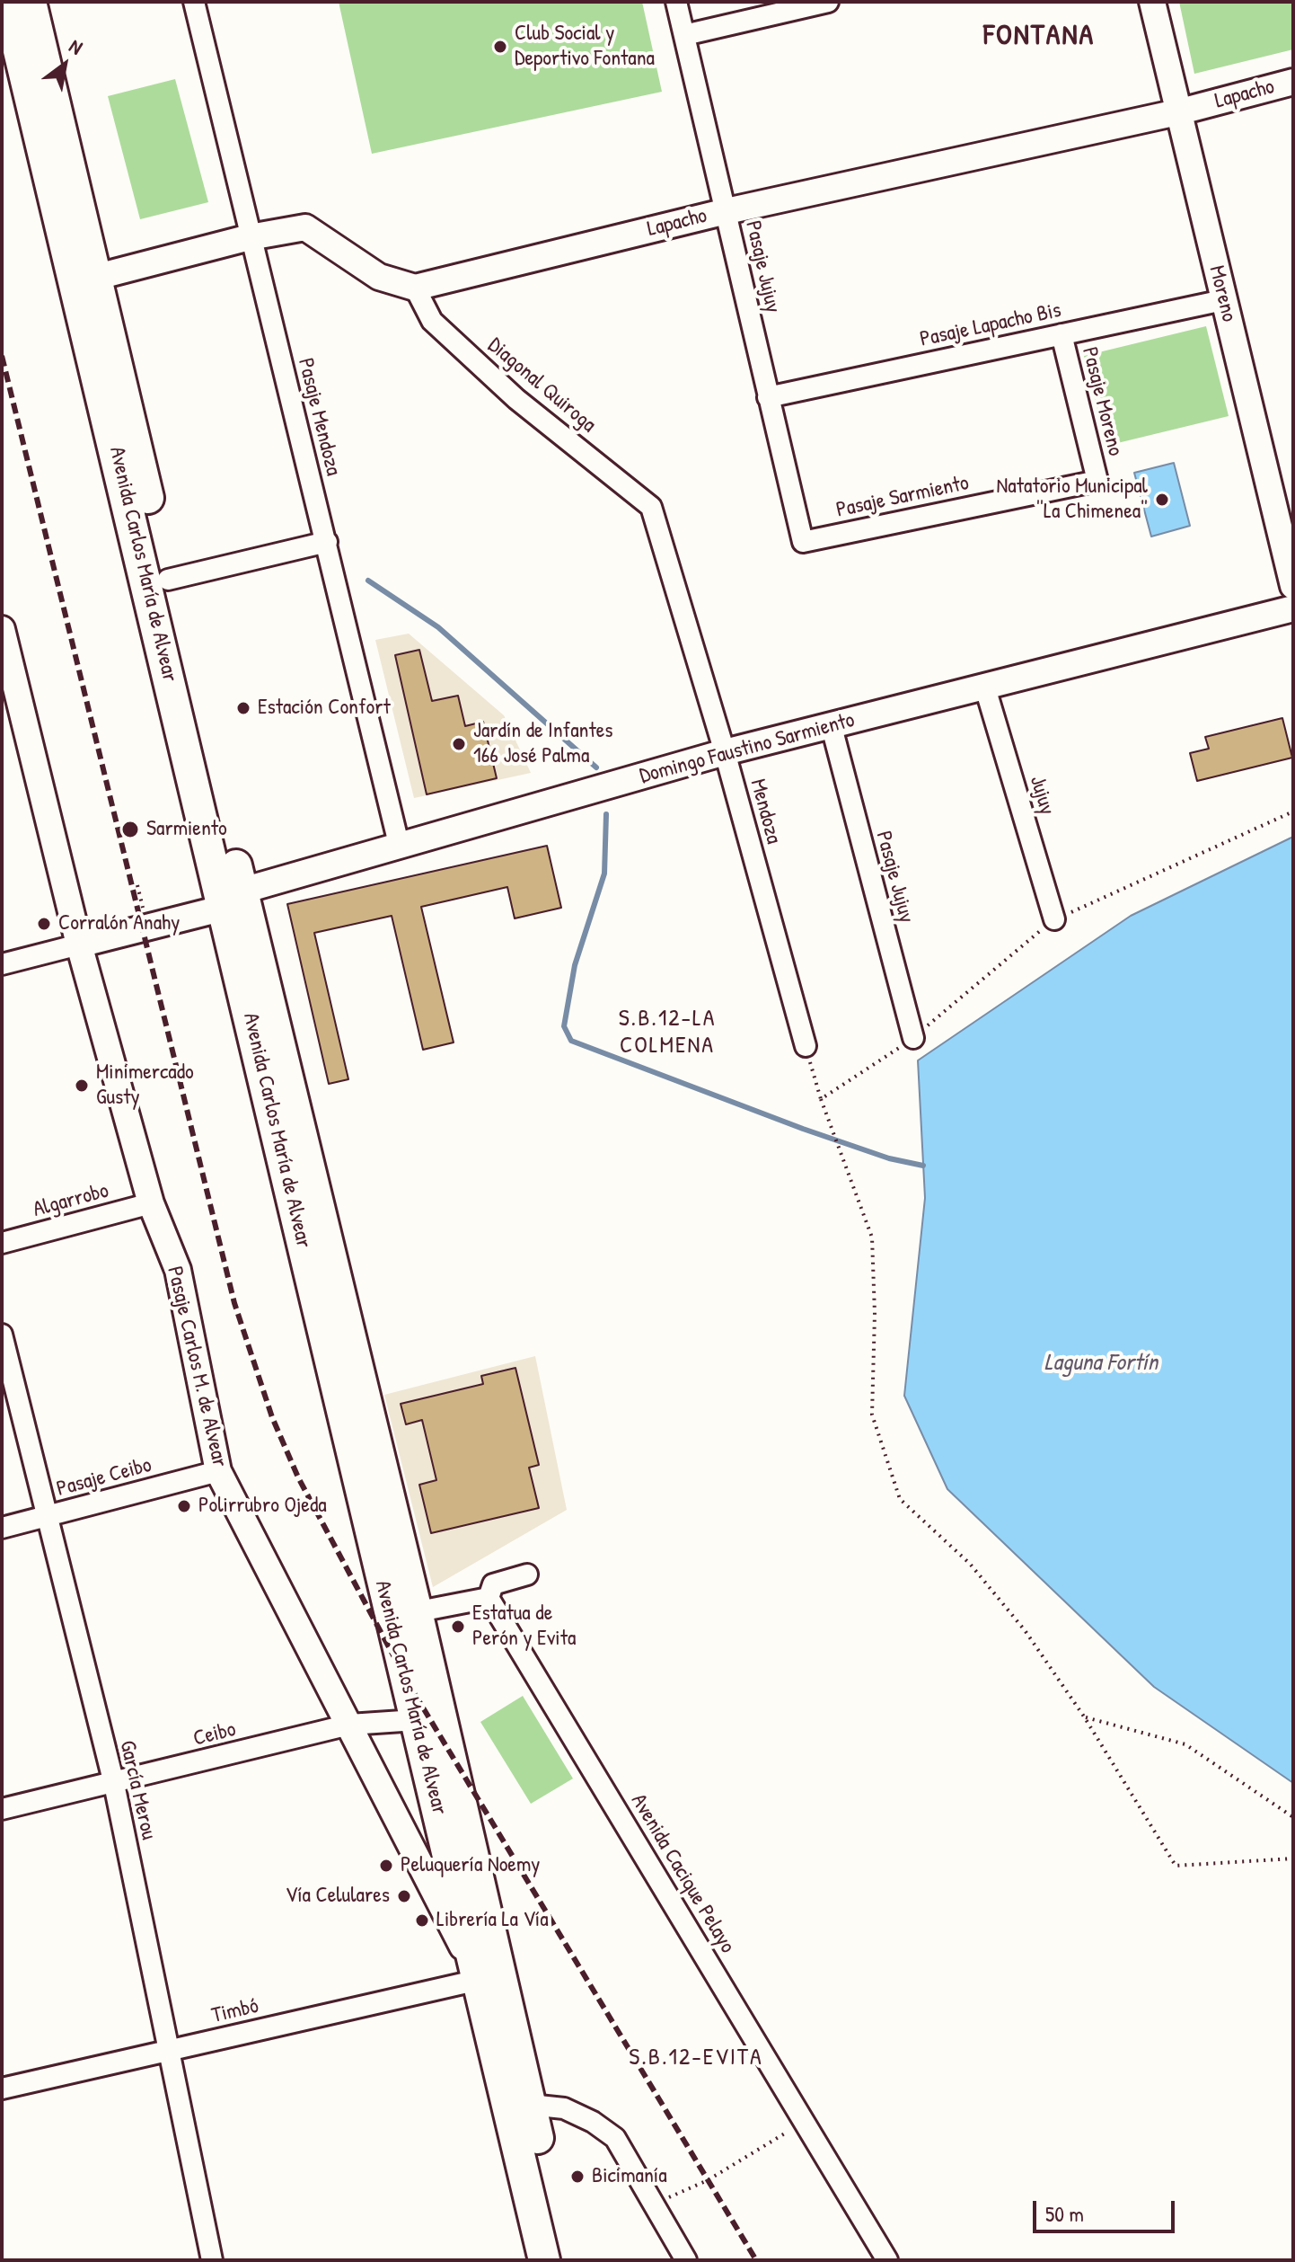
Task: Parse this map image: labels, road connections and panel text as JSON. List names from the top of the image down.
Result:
{
  "streets": {
    "main road": ["Avenida Carlos María de Alvear"],
    "street": [
      "Lapacho",
      "Pasaje Jujuy",
      "Moreno",
      "Pasaje Lapacho Bis",
      "Diagonal Quiroga",
      "Pasaje Moreno",
      "Pasaje Mendoza",
      "Pasaje Sarmiento",
      "Domingo Faustino Sarmiento",
      "Jujuy",
      "Mendoza",
      "Algarrobo",
      "Pasaje Carlos M. de Alvear",
      "Pasaje Ceibo",
      "Ceibo",
      "García Merou",
      "Avenida Cacique Pelayo",
      "Timbó"
    ]
  },
  "crossings": [
    ["Lapacho", "Pasaje Jujuy"],
    ["Lapacho", "Moreno"],
    ["Lapacho", "Diagonal Quiroga"],
    ["Pasaje Jujuy", "Pasaje Lapacho Bis"],
    ["Pasaje Jujuy", "Pasaje Sarmiento"],
    ["Pasaje Jujuy", "Domingo Faustino Sarmiento"],
    ["Moreno", "Pasaje Lapacho Bis"],
    ["Pasaje Lapacho Bis", "Pasaje Moreno"],
    ["Diagonal Quiroga", "Mendoza"],
    ["Pasaje Moreno", "Pasaje Sarmiento"],
    ["Pasaje Mendoza", "Domingo Faustino Sarmiento"],
    ["Avenida Carlos María de Alvear", "Domingo Faustino Sarmiento"],
    ["Avenida Carlos María de Alvear", "Pasaje Carlos M. de Alvear"],
    ["Avenida Carlos María de Alvear", "Ceibo"],
    ["Avenida Carlos María de Alvear", "Timbó"],
    ["Domingo Faustino Sarmiento", "Jujuy"],
    ["Domingo Faustino Sarmiento", "Mendoza"],
    ["Domingo Faustino Sarmiento", "Pasaje Carlos M. de Alvear"],
    ["Algarrobo", "Pasaje Carlos M. de Alvear"],
    ["Pasaje Carlos M. de Alvear", "Pasaje Ceibo"],
    ["Pasaje Carlos M. de Alvear", "Ceibo"],
    ["Pasaje Carlos M. de Alvear", "Timbó"],
    ["Pasaje Ceibo", "García Merou"],
    ["Ceibo", "García Merou"],
    ["García Merou", "Timbó"]
  ],
  "districts": ["FONTANA", "S.B.12-LA COLMENA", "S.B.12-EVITA"],
  "water": ["Laguna Fortín"],
  "places": [
    "Club Social y Deportivo Fontana",
    "Natatorio Municipal ''La Chimenea''",
    "Estación Confort",
    "Jardín de Infantes 166 José Palma",
    "Sarmiento",
    "Corralón Anahy",
    "Minimercado Gusty",
    "Polirrubro Ojeda",
    "Estatua de Perón y Evita",
    "Peluquería Noemy",
    "Vía Celulares",
    "Librería La Vía",
    "Bicimanía"
  ],
  "scale_bar": "50 m",
  "north": "top right"
}
